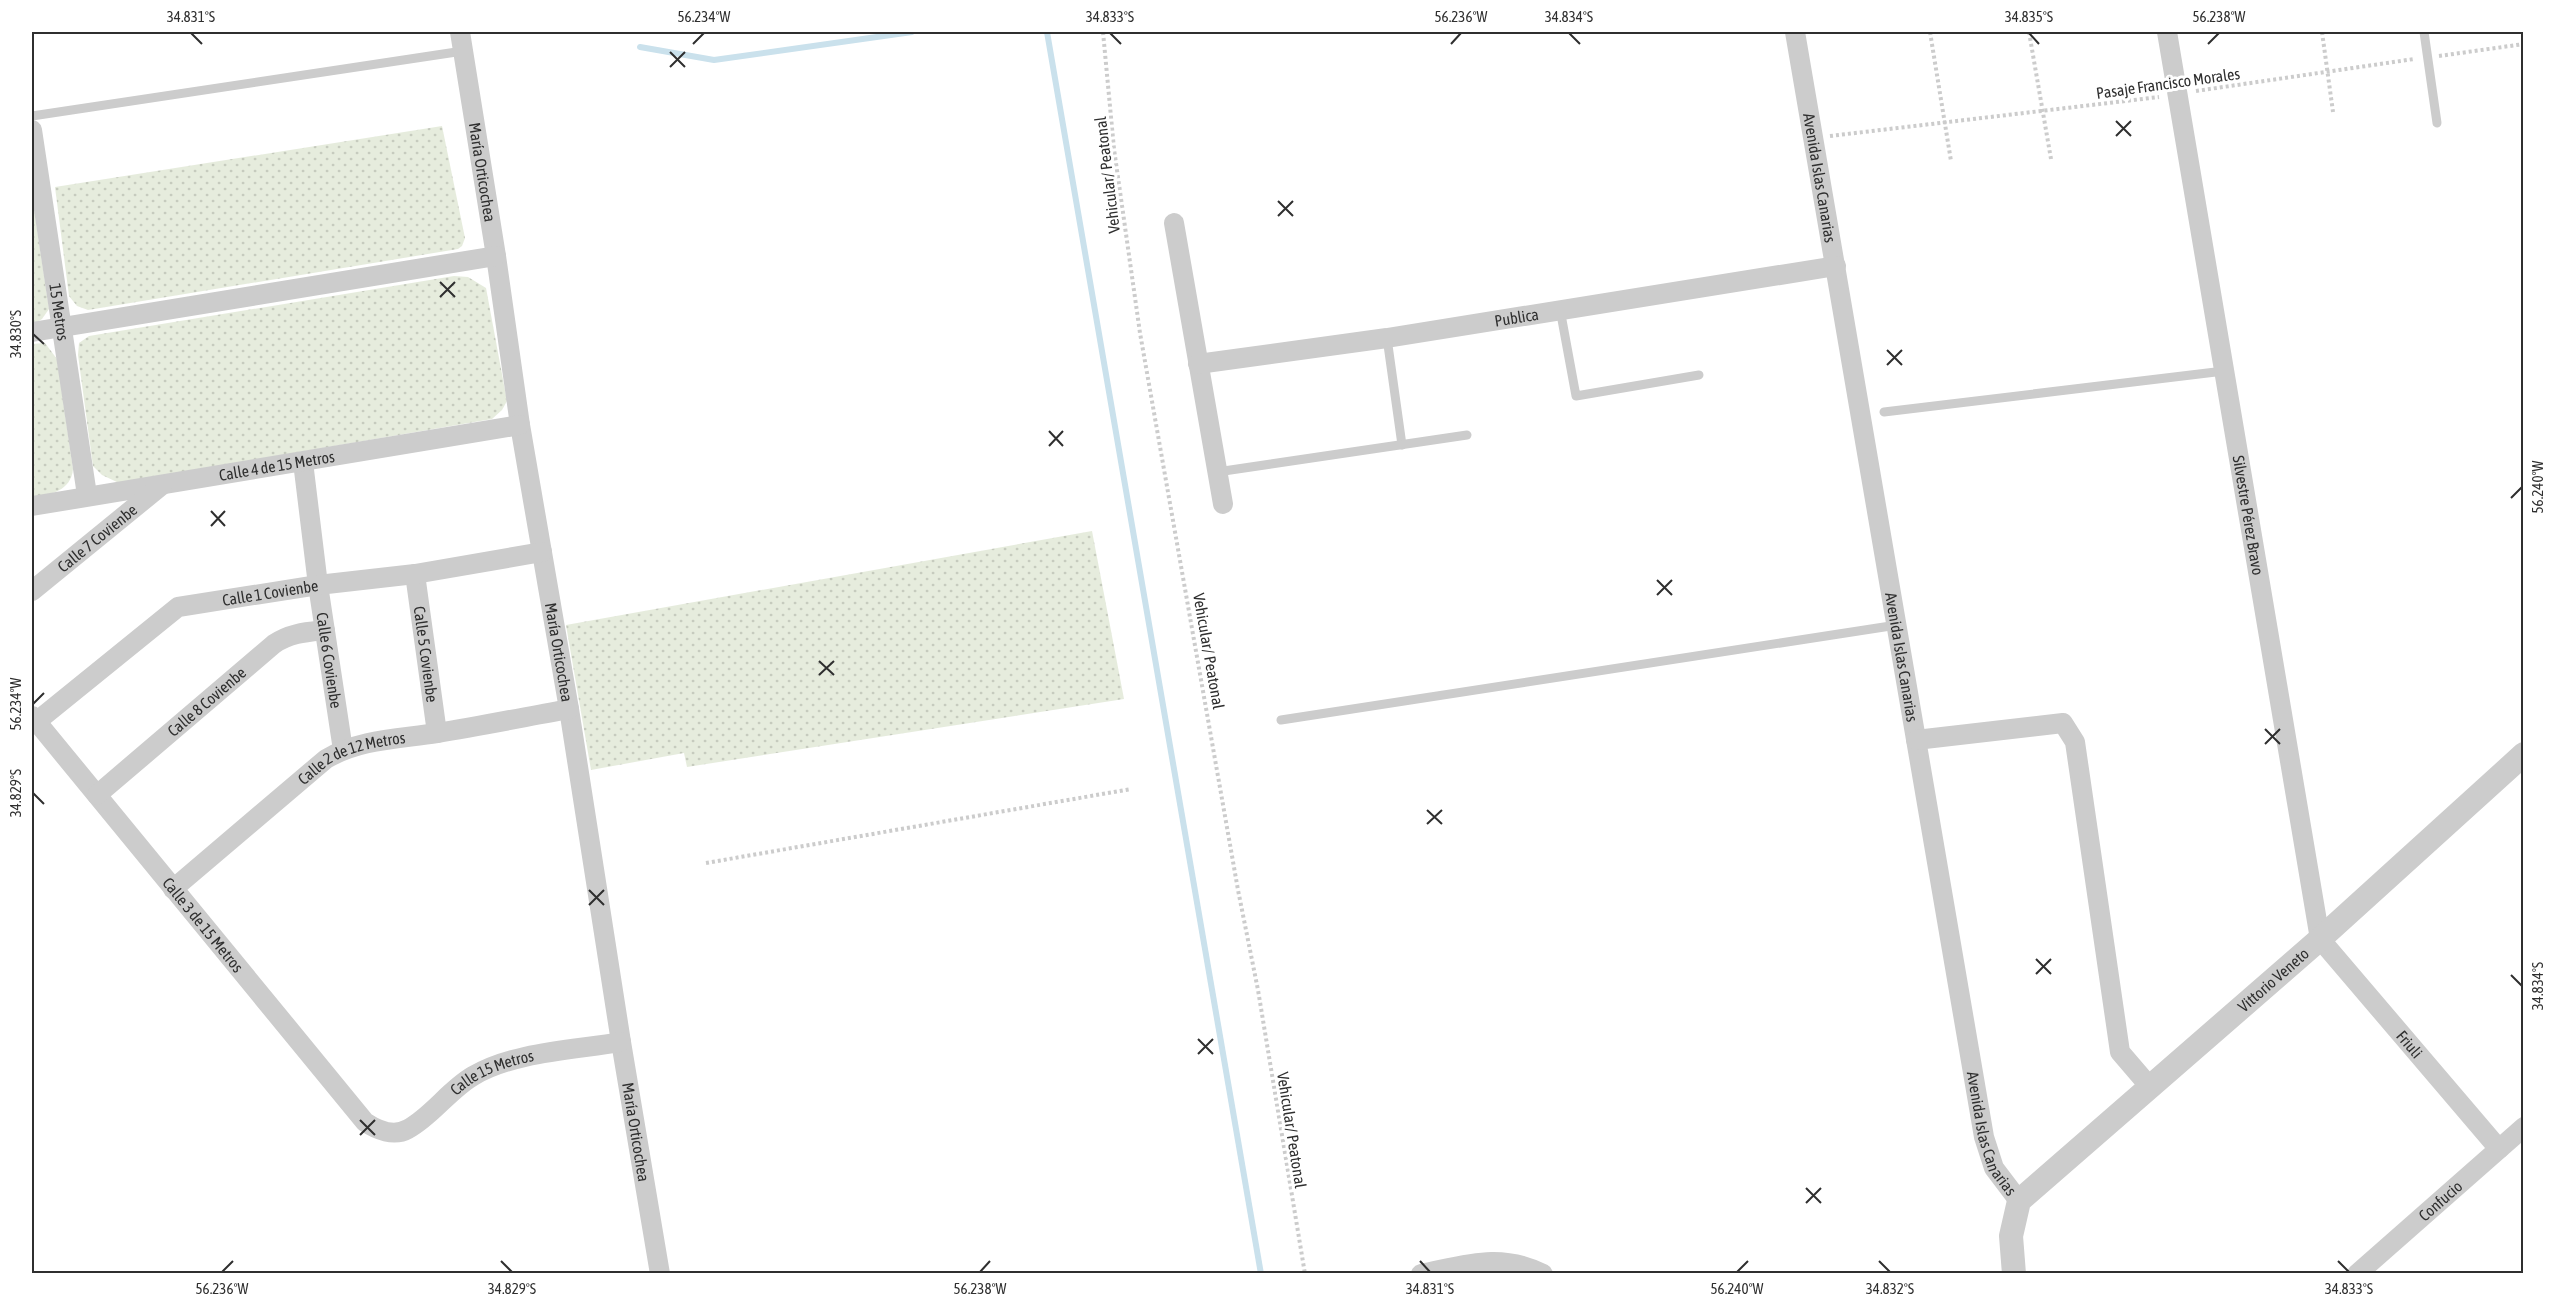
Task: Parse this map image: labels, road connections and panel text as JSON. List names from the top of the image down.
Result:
{
  "streets": {
    "street": [
      "María Orticochea",
      "Avenida Islas Canarias",
      "15 Metros",
      "Publica",
      "Calle 4 de 15 Metros",
      "Silvestre Pérez Bravo",
      "Calle 7 Covienbe",
      "Calle 1 Covienbe",
      "Calle 5 Covienbe",
      "Calle 6 Covienbe",
      "Calle 8 Covienbe",
      "Calle 2 de 12 Metros",
      "Calle 3 de 15 Metros",
      "Vittorio Veneto",
      "Friuli",
      "Calle 15 Metros",
      "Confucio"
    ],
    "path": ["Pasaje Francisco Morales", "Vehicular/ Peatonal"]
  },
  "crossings": [
    ["Pasaje Francisco Morales", "Avenida Islas Canarias"],
    ["Pasaje Francisco Morales", "Silvestre Pérez Bravo"],
    ["María Orticochea", "Calle 4 de 15 Metros"],
    ["María Orticochea", "Calle 1 Covienbe"],
    ["María Orticochea", "Calle 2 de 12 Metros"],
    ["María Orticochea", "Calle 15 Metros"],
    ["Avenida Islas Canarias", "Publica"],
    ["Avenida Islas Canarias", "Vittorio Veneto"],
    ["15 Metros", "Calle 4 de 15 Metros"],
    ["Calle 4 de 15 Metros", "Calle 7 Covienbe"],
    ["Calle 4 de 15 Metros", "Calle 6 Covienbe"],
    ["Silvestre Pérez Bravo", "Vittorio Veneto"],
    ["Silvestre Pérez Bravo", "Friuli"],
    ["Calle 1 Covienbe", "Calle 5 Covienbe"],
    ["Calle 1 Covienbe", "Calle 6 Covienbe"],
    ["Calle 1 Covienbe", "Calle 3 de 15 Metros"],
    ["Calle 5 Covienbe", "Calle 2 de 12 Metros"],
    ["Calle 6 Covienbe", "Calle 8 Covienbe"],
    ["Calle 6 Covienbe", "Calle 2 de 12 Metros"],
    ["Calle 8 Covienbe", "Calle 3 de 15 Metros"],
    ["Calle 2 de 12 Metros", "Calle 3 de 15 Metros"],
    ["Calle 3 de 15 Metros", "Calle 15 Metros"],
    ["Vittorio Veneto", "Friuli"],
    ["Friuli", "Confucio"]
  ],
  "coordinates": [
    "34.831°S",
    "56.234°W",
    "34.833°S",
    "56.236°W",
    "34.834°S",
    "34.835°S",
    "56.238°W",
    "34.830°S",
    "56.240°W",
    "34.829°S",
    "34.832°S"
  ]
}
